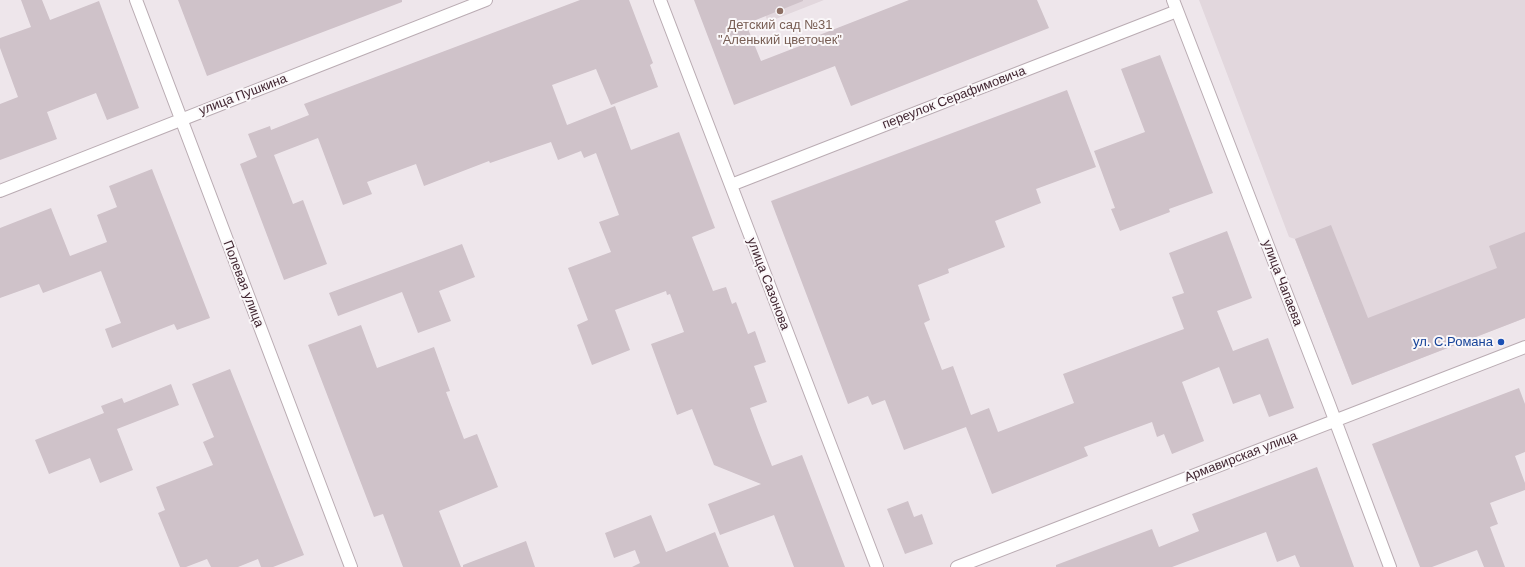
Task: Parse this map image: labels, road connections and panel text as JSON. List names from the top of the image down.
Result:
{
  "streets": {
    "street": [
      "улица Пушкина",
      "переулок Серафимовича",
      "улица Чапаева",
      "Полевая улица",
      "улица Сазонова",
      "Армавирская улица"
    ]
  },
  "crossings": [
    ["улица Пушкина", "Полевая улица"],
    ["переулок Серафимовича", "улица Чапаева"],
    ["переулок Серафимовича", "улица Сазонова"],
    ["улица Чапаева", "Армавирская улица"]
  ],
  "places": ["Детский сад №31 \"Аленький цветочек\"", "ул. С.Романа"]
}
